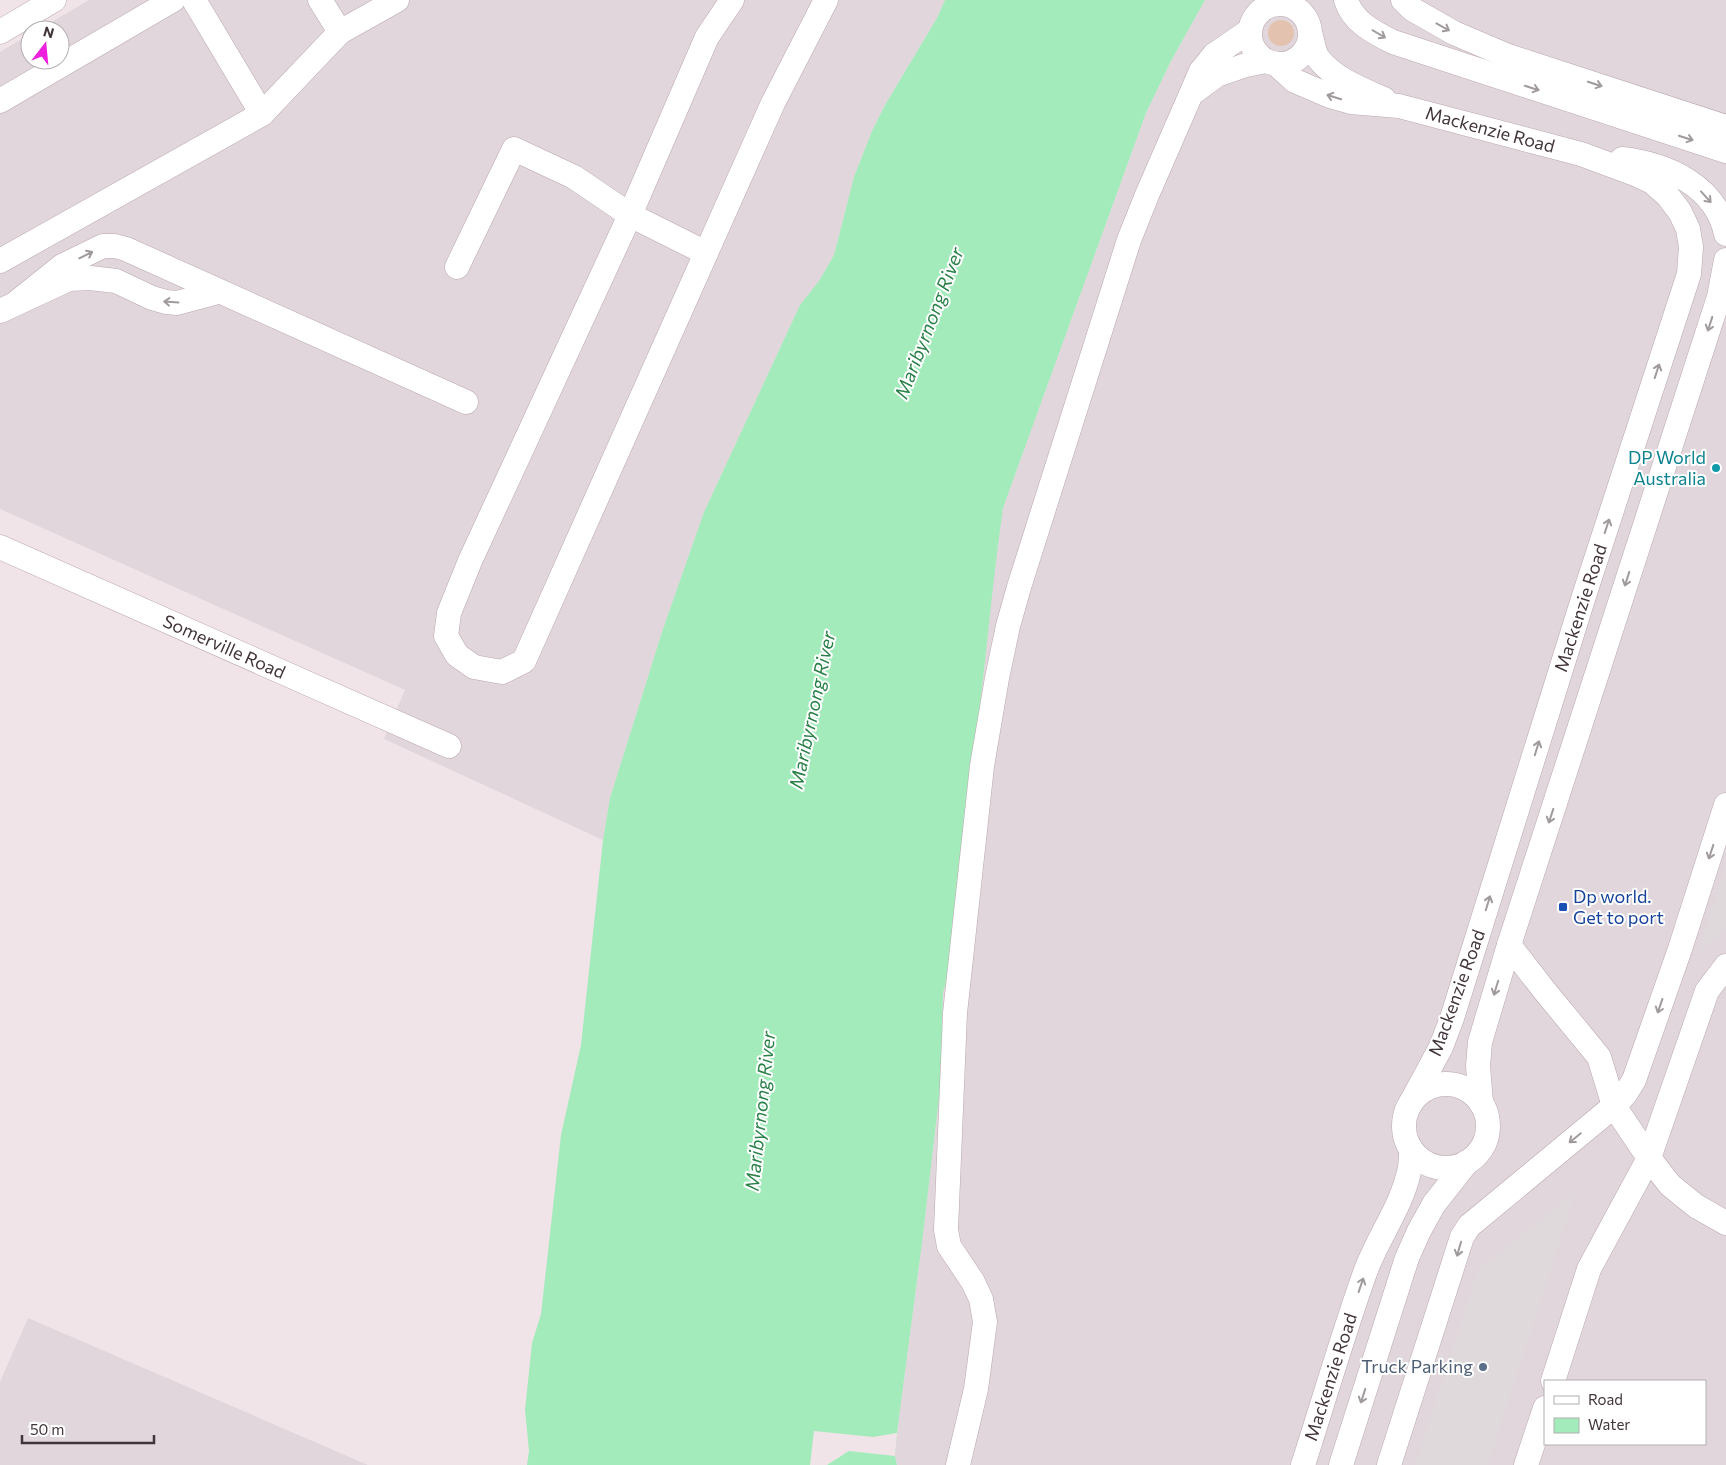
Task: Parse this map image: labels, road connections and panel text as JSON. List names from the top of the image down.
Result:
{
  "streets": {
    "street": ["Mackenzie Road", "Somerville Road"]
  },
  "water": ["Maribyrnong River"],
  "places": {
    "other": ["DP World Australia", "Truck Parking"],
    "transit": ["Dp world. Get to port"]
  },
  "legend": ["Road", "Water"],
  "scale_bar": "50 m",
  "north": "top"
}
